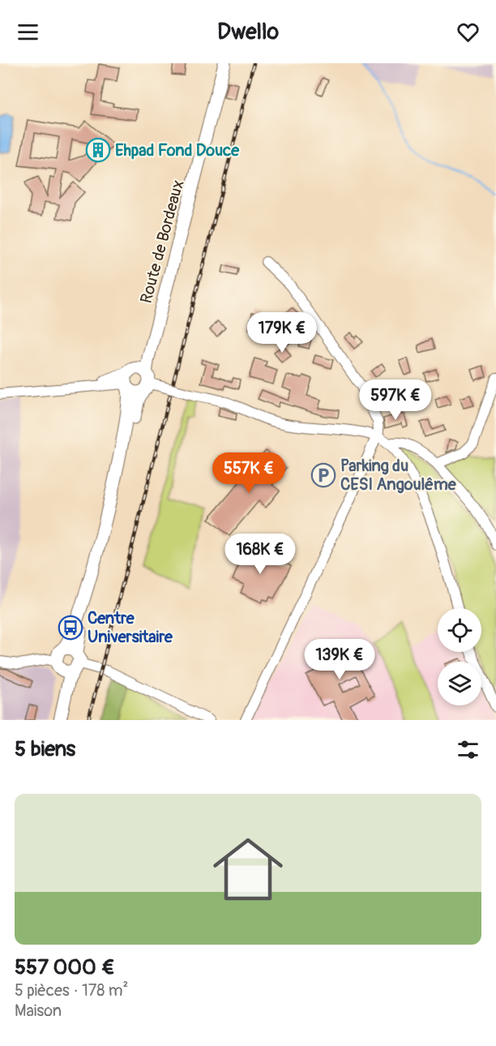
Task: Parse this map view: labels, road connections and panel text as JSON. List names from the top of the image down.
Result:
{
  "streets": {
    "main road": ["Route de Bordeaux"]
  },
  "places": {
    "building": ["Ehpad Fond Douce"],
    "parking": ["Parking du CESI Angoulême"],
    "bus stop": ["Centre Universitaire"]
  },
  "page": {
    "header": "Dwello",
    "price": [
      "179K €",
      "597K €",
      "557K €",
      "168K €",
      "139K €"
    ],
    "heading": "5 biens",
    "list": [
      {
        "name": "557 000 €",
        "note": "5 pièces · 178 m² · Maison"
      }
    ]
  }
}
